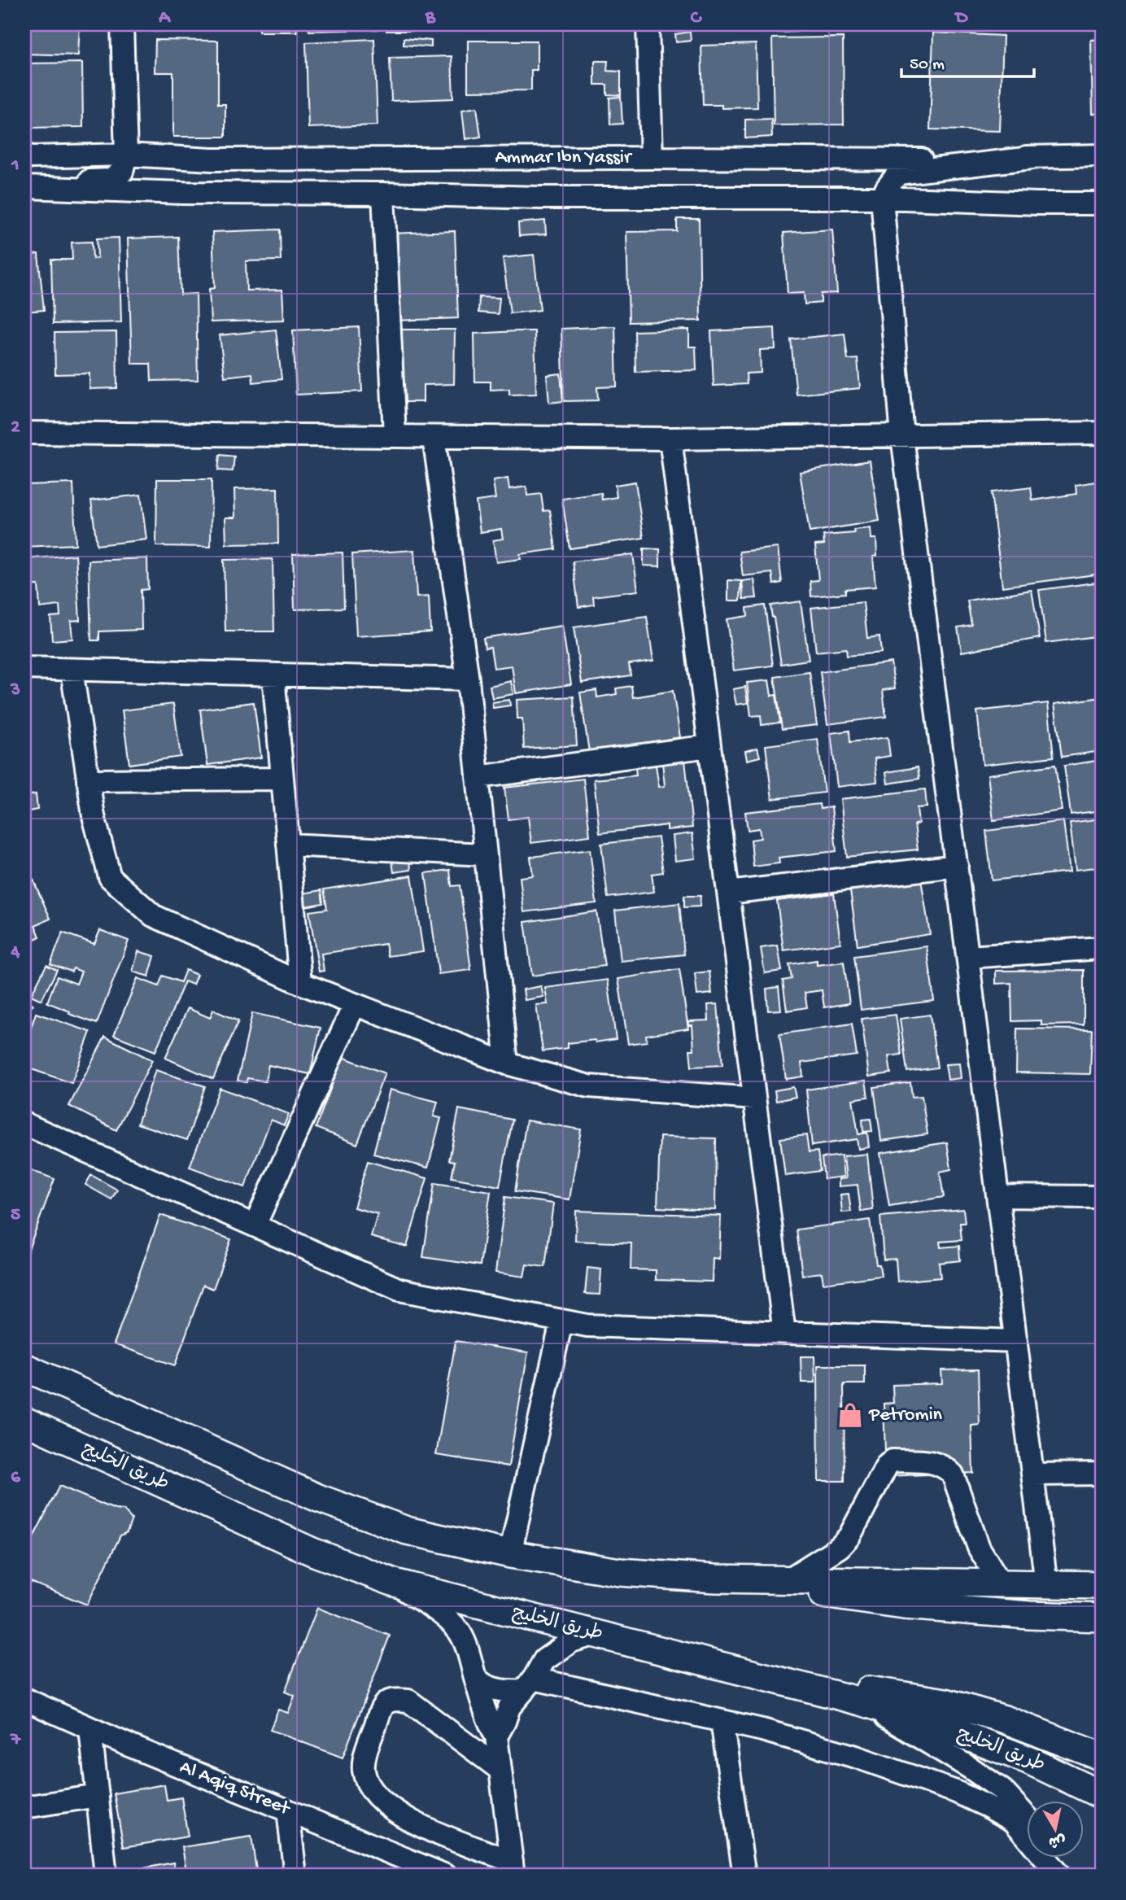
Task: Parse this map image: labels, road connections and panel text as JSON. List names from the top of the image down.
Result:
{
  "streets": {
    "main road": ["طريق الخليج"],
    "street": ["Ammar Ibn Yassir", "Al Aqiq Street"]
  },
  "places": {
    "shop": ["Petromin"]
  },
  "scale_bar": "50 m",
  "north": "bottom",
  "grid": {
    "columns": [
      "A",
      "B",
      "C",
      "D"
    ],
    "rows": [
      "1",
      "2",
      "3",
      "4",
      "5",
      "6",
      "7"
    ]
  }
}
